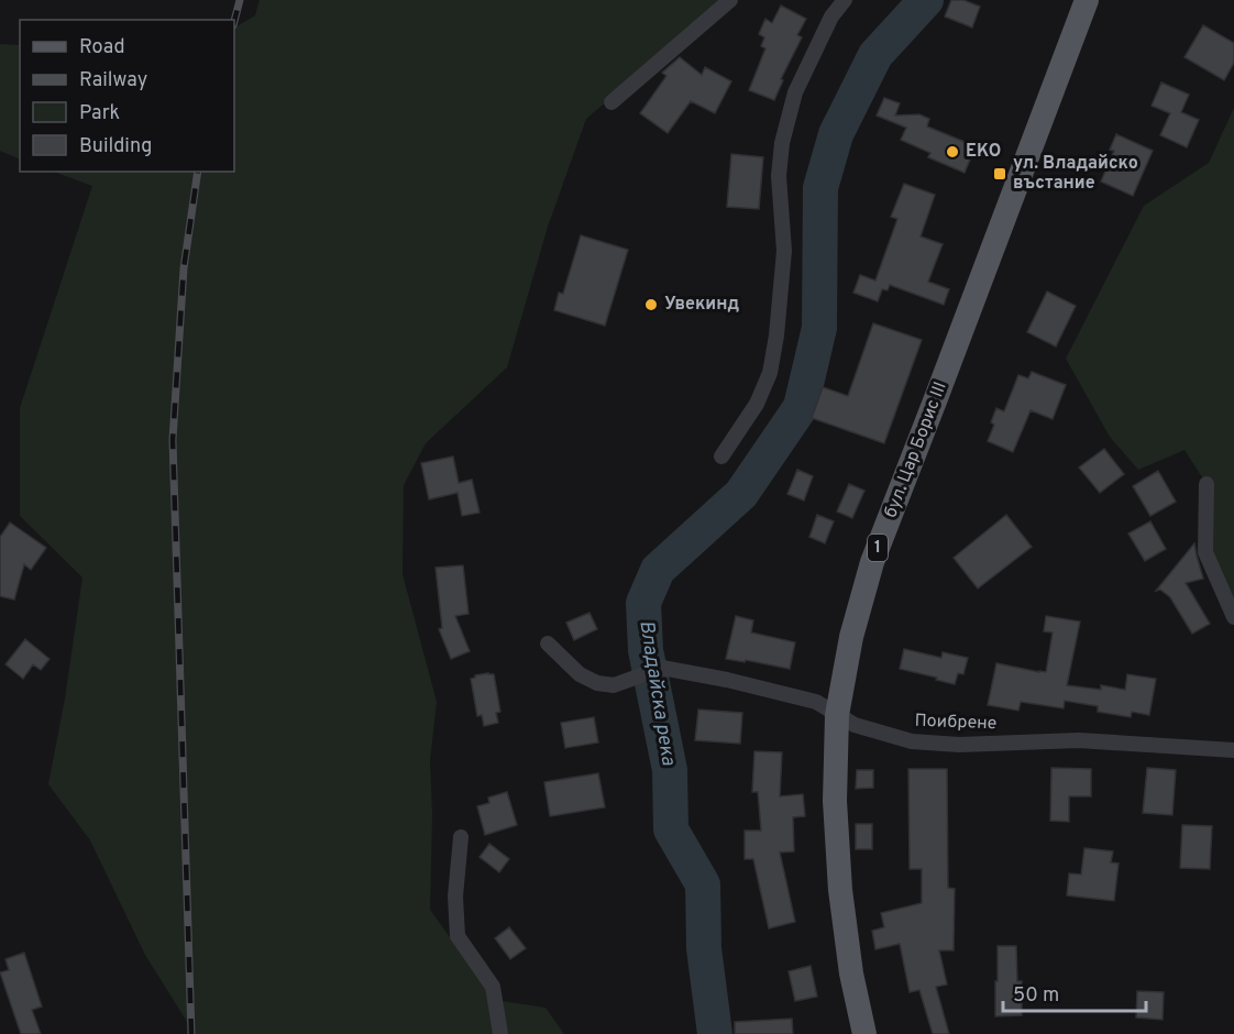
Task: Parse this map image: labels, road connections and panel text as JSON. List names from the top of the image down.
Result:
{
  "streets": {
    "main road": ["бул. Цар Борис III", "1"],
    "street": ["Поибрене"]
  },
  "crossings": [
    ["бул. Цар Борис III", "Поибрене"]
  ],
  "water": ["Владайска река"],
  "places": {
    "other": ["EKO", "Увекинд"],
    "transit": ["ул. Владайско въстание"]
  },
  "legend": [
    "Road",
    "Railway",
    "Park",
    "Building"
  ],
  "scale_bar": "50 m"
}
